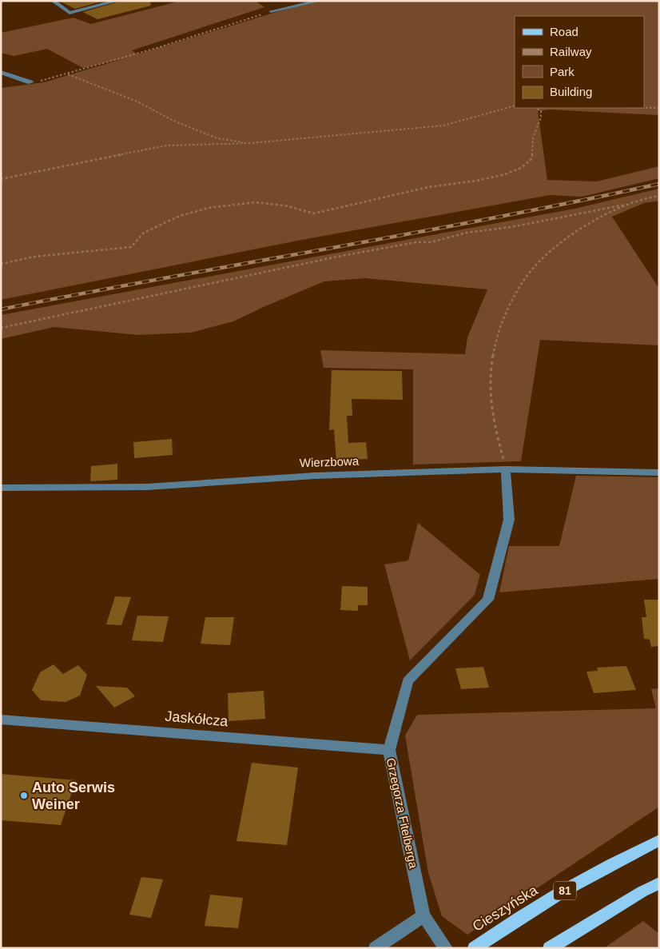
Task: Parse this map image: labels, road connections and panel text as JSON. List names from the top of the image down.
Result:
{
  "streets": {
    "main road": ["81", "Cieszyńska"],
    "street": ["Wierzbowa", "Jaskółcza", "Grzegorza Fitelberga"]
  },
  "crossings": [
    ["Wierzbowa", "Grzegorza Fitelberga"],
    ["Jaskółcza", "Grzegorza Fitelberga"]
  ],
  "places": ["Auto Serwis Weiner"],
  "legend": [
    "Road",
    "Railway",
    "Park",
    "Building"
  ]
}
